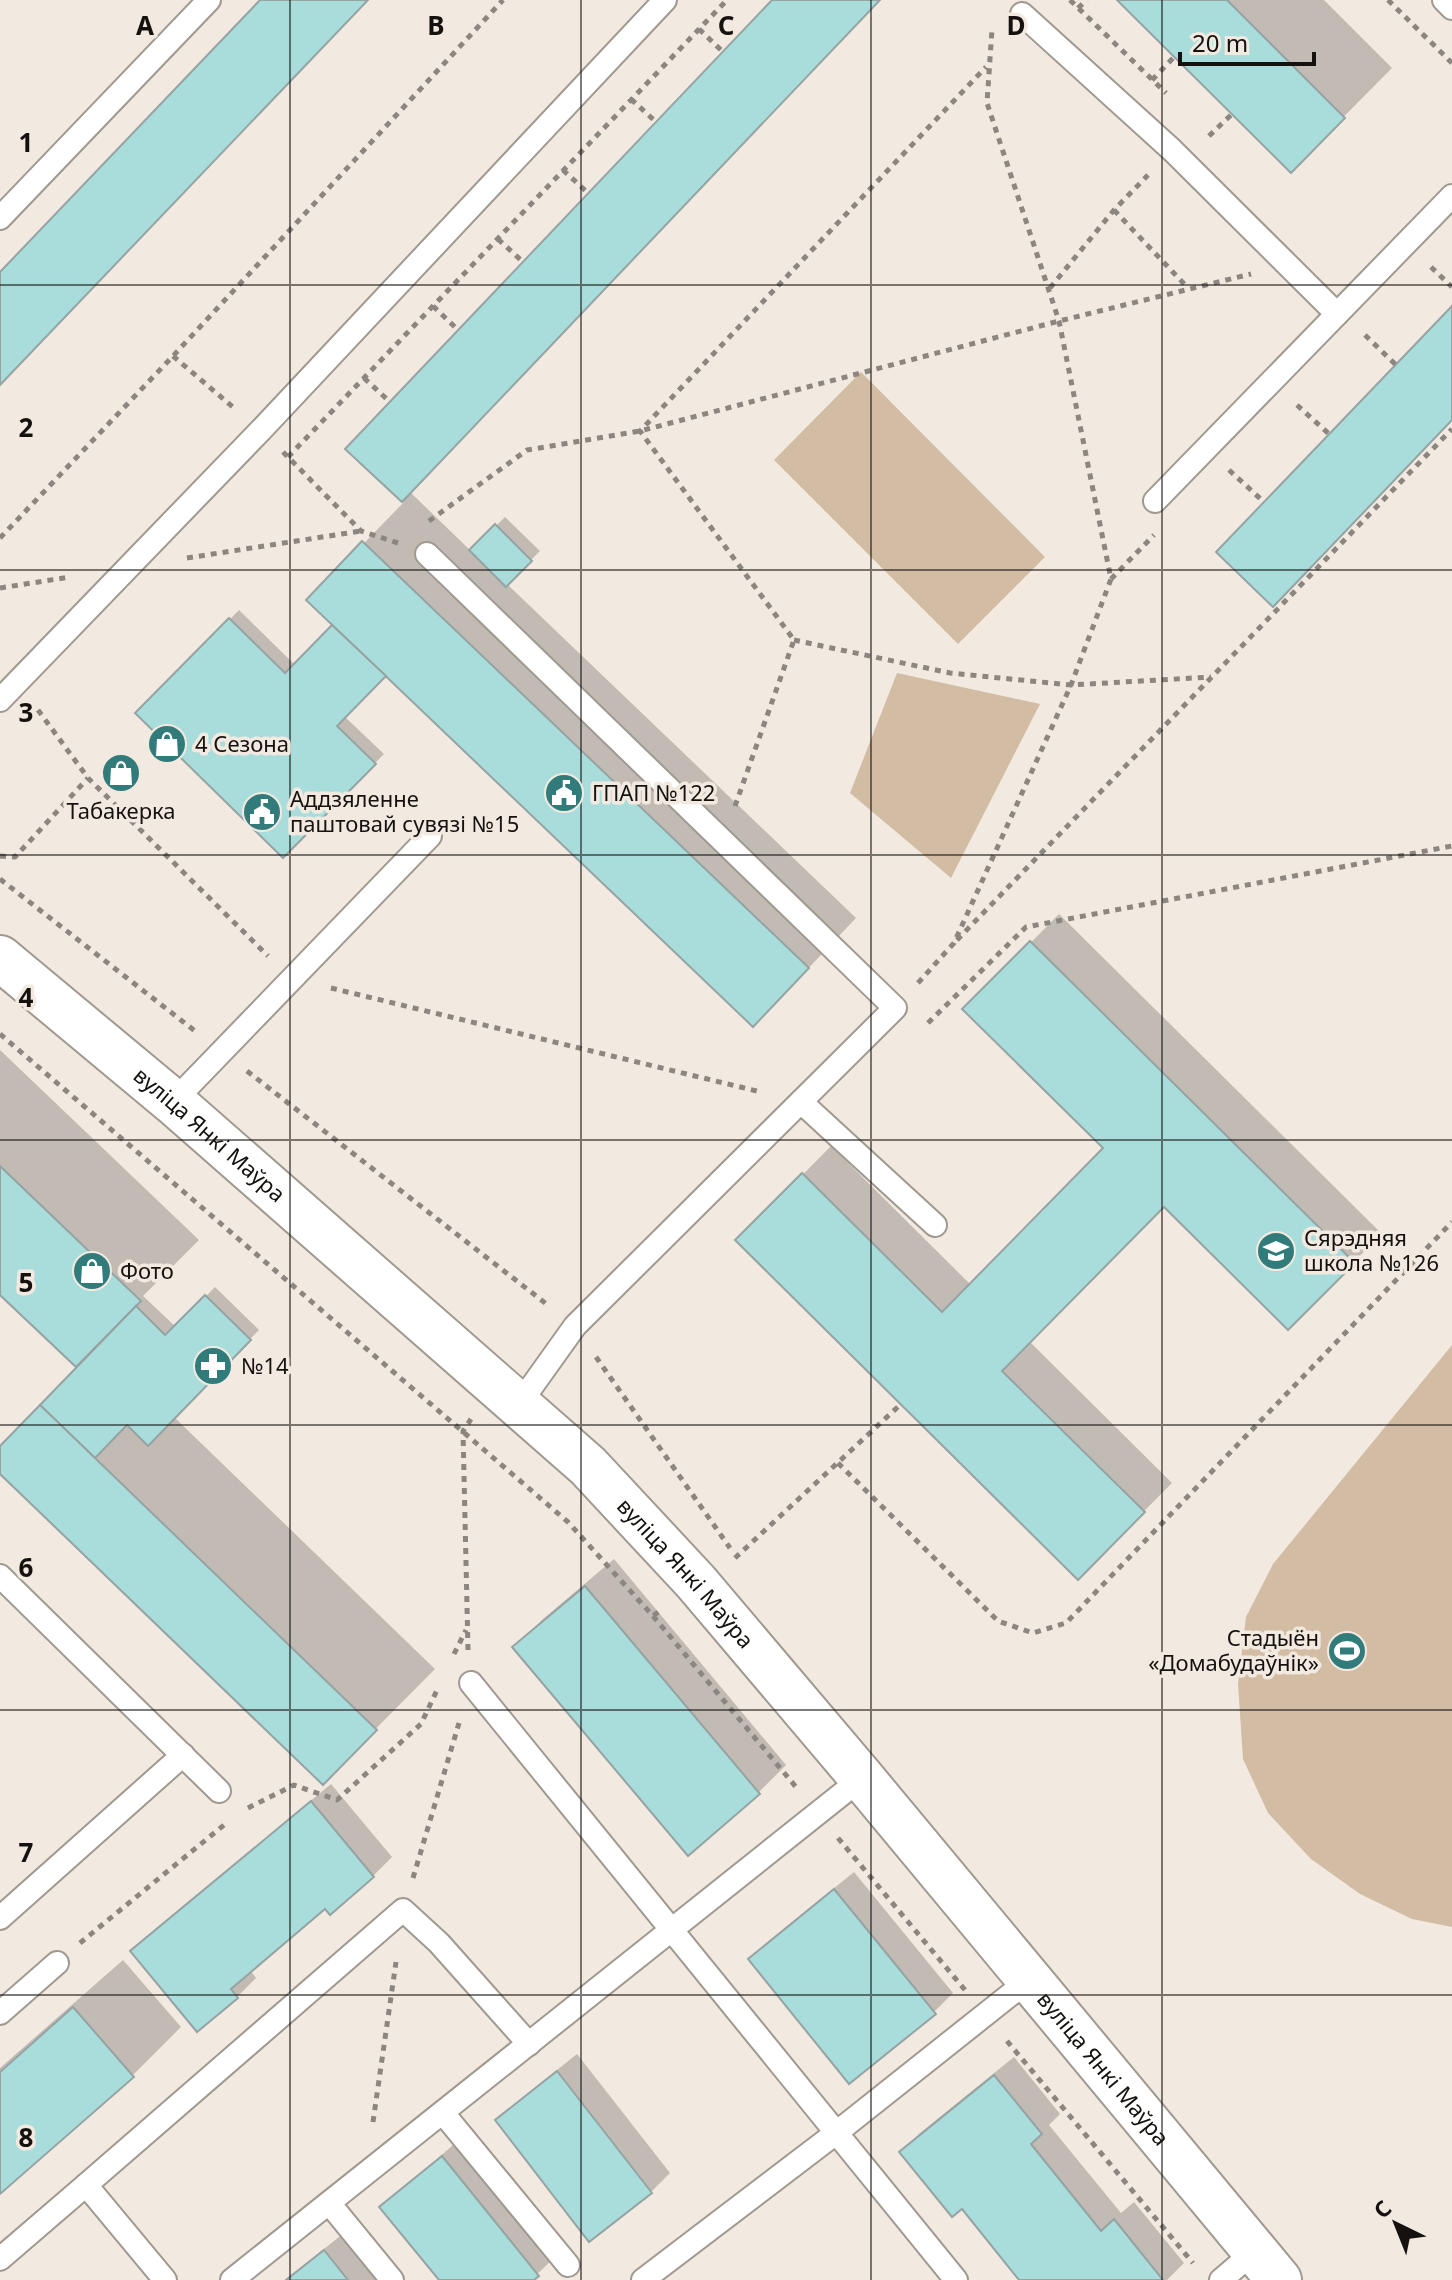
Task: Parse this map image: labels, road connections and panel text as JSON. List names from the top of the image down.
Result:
{
  "streets": {
    "street": ["вуліца Янкі Маўра"]
  },
  "places": {
    "shop": ["4 Сезона", "Табакерка", "Фото"],
    "public building": ["ГПАП №122", "Аддзяленне паштовай сувязі №15"],
    "school or university": ["Сярэдняя школа №126"],
    "pharmacy": ["№14"],
    "sports": ["Стадыён «Домабудаўнік»"]
  },
  "scale_bar": "20 m",
  "north": "top left",
  "grid": {
    "columns": [
      "A",
      "B",
      "C",
      "D"
    ],
    "rows": [
      "1",
      "2",
      "3",
      "4",
      "5",
      "6",
      "7",
      "8"
    ]
  }
}
